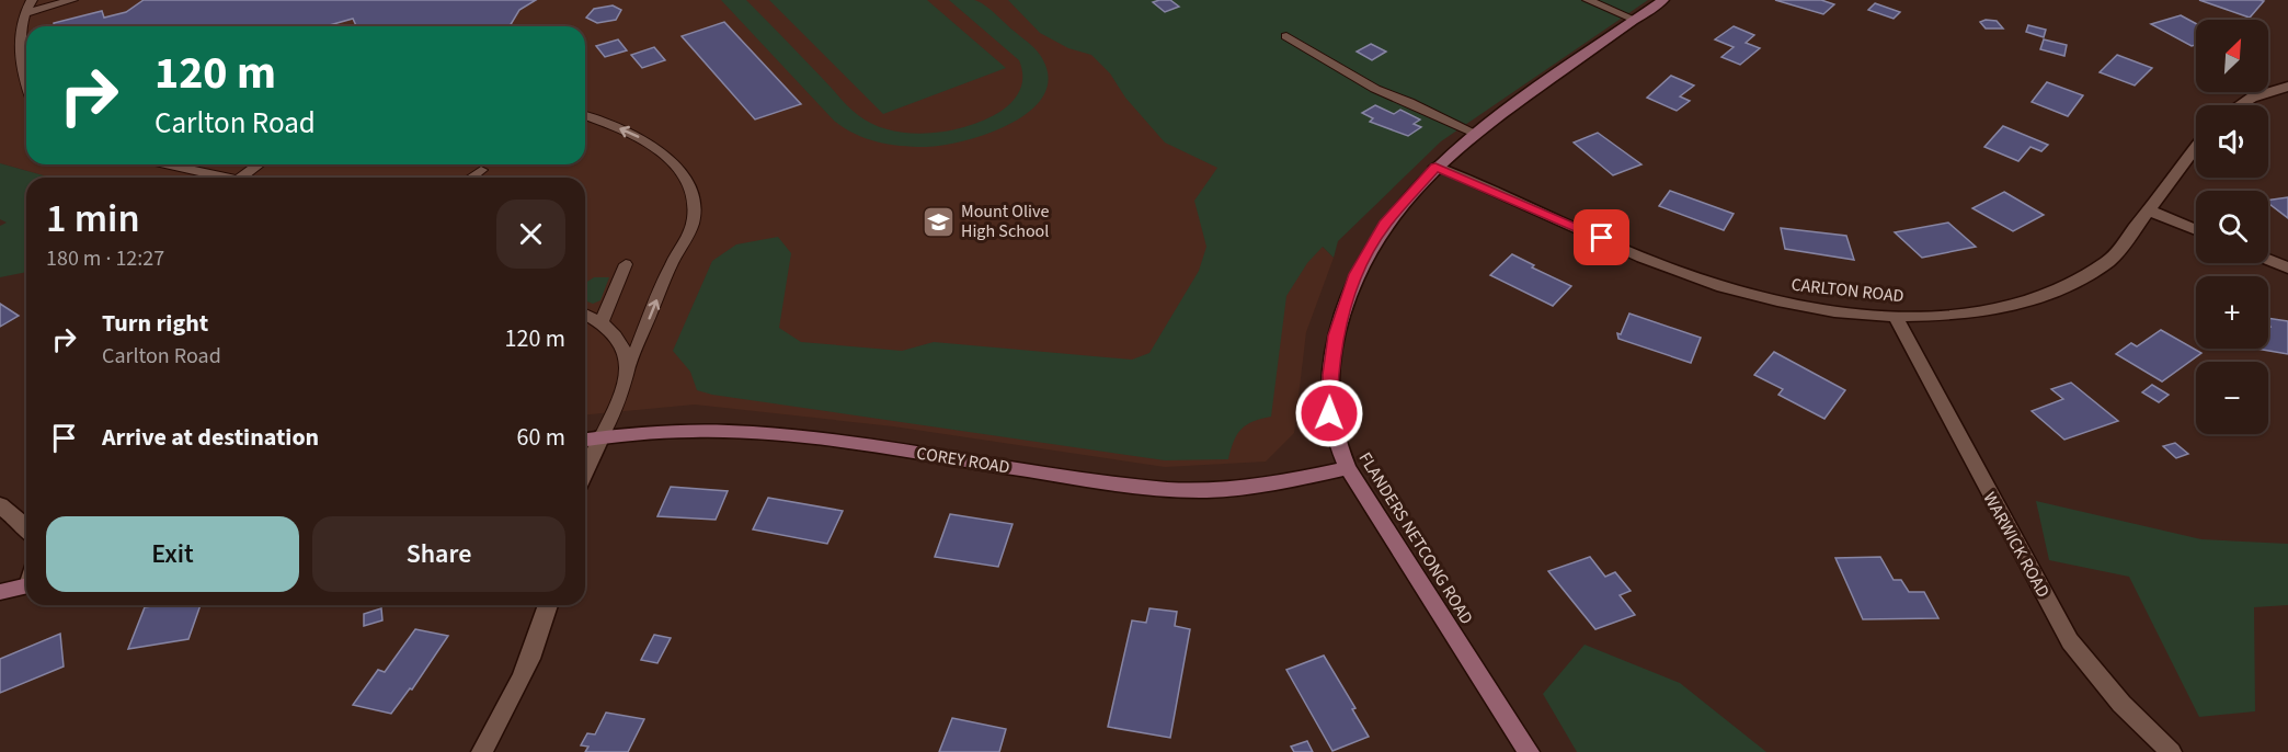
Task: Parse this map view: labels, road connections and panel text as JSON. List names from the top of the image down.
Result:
{
  "streets": {
    "main road": ["COREY ROAD", "FLANDERS NETCONG ROAD"],
    "street": ["CARLTON ROAD", "WARWICK ROAD"]
  },
  "crossings": [
    ["CARLTON ROAD", "FLANDERS NETCONG ROAD"],
    ["CARLTON ROAD", "WARWICK ROAD"],
    ["COREY ROAD", "FLANDERS NETCONG ROAD"]
  ],
  "places": {
    "school or university": ["Mount Olive High School"]
  },
  "north": "top right",
  "page": {
    "map_buttons": ["+", "−"],
    "turn": ["120 m", "Carlton Road"],
    "heading": ["1 min", "180 m · 12:27"],
    "list": [
      {
        "name": "Turn right",
        "note": "Carlton Road",
        "value": "120 m"
      },
      {
        "name": "Arrive at destination",
        "value": "60 m"
      }
    ],
    "buttons": ["Exit", "Share"]
  }
}
